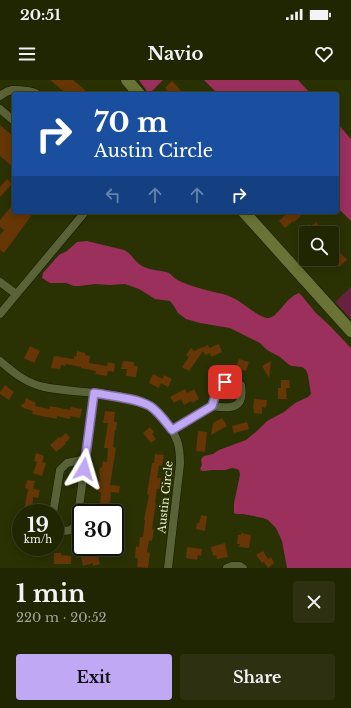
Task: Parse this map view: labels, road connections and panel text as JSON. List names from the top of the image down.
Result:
{
  "streets": {
    "street": ["Austin Circle"]
  },
  "page": {
    "status": "20:51",
    "header": "Navio",
    "turn": ["70 m", "Austin Circle"],
    "speed": "19 km/h",
    "limit": "30",
    "heading": ["1 min", "220 m · 20:52"],
    "buttons": ["Exit", "Share"]
  }
}
